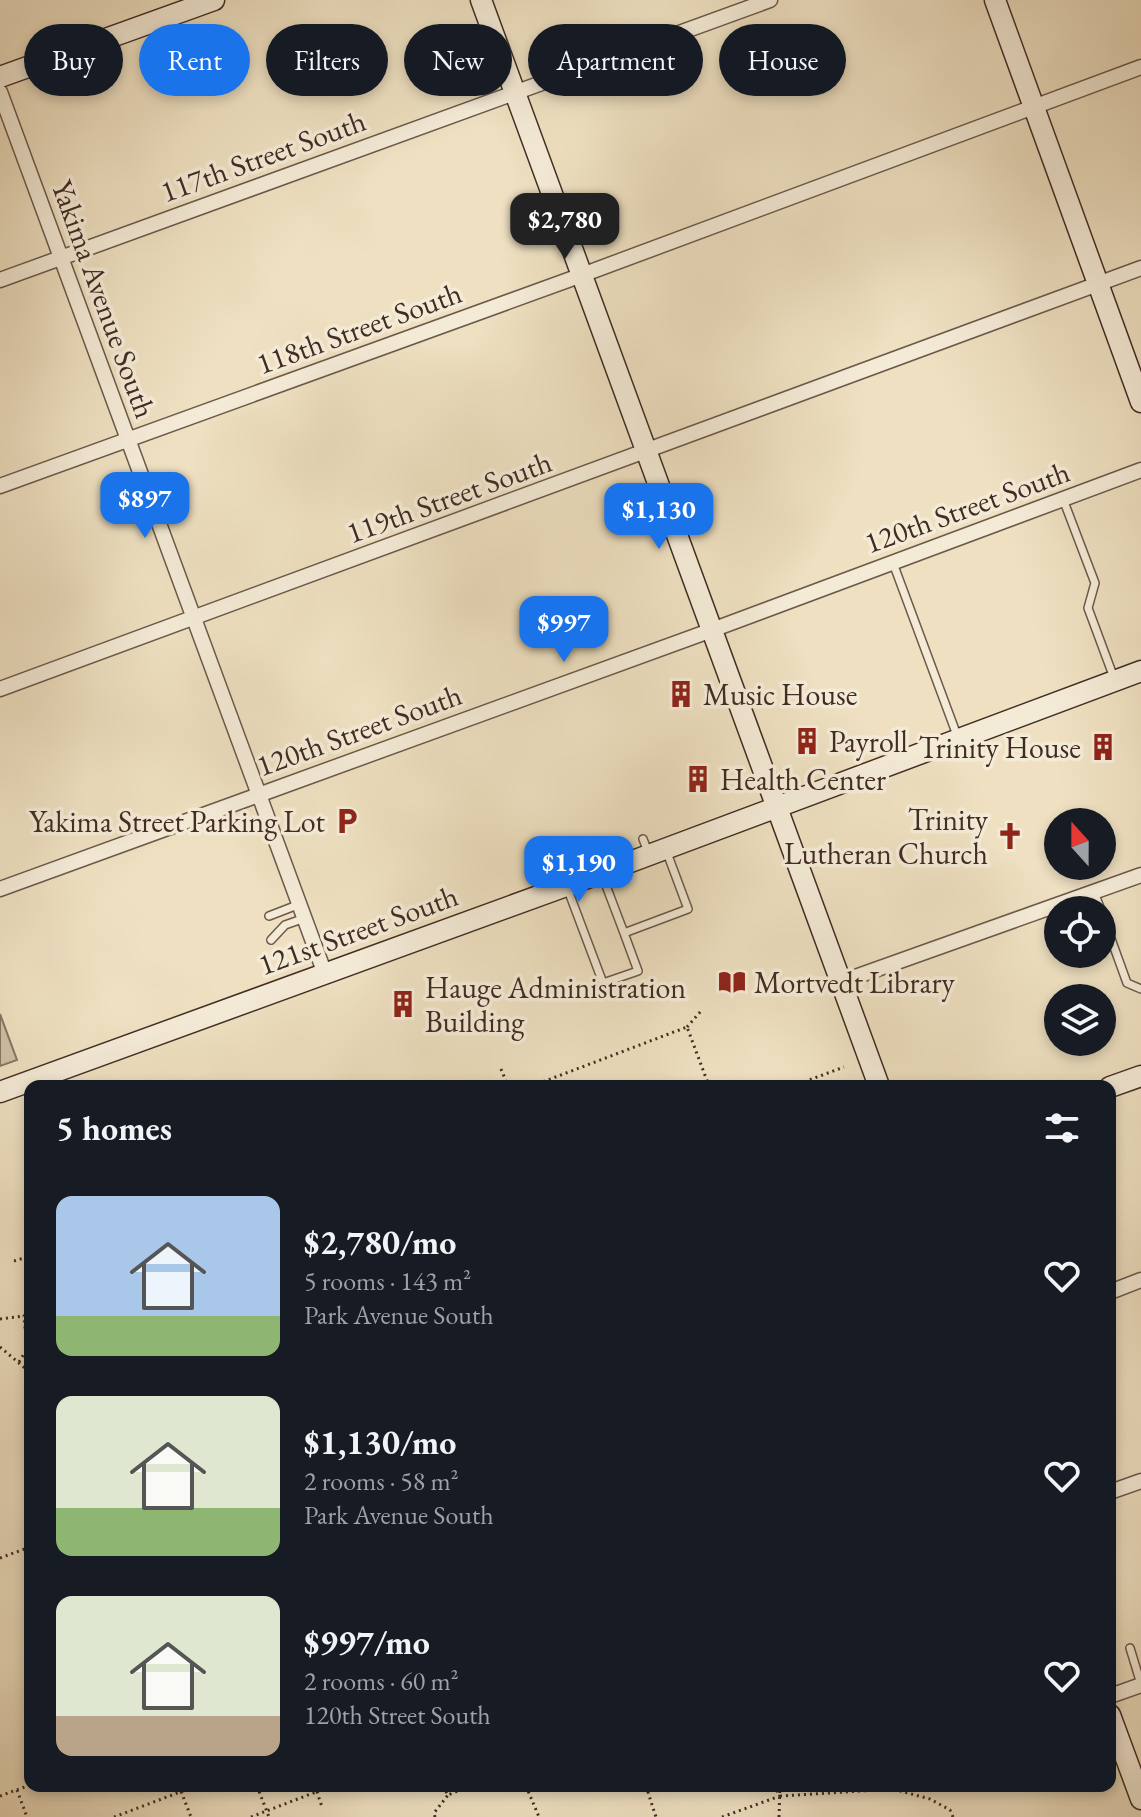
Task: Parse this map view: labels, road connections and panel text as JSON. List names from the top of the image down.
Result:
{
  "streets": {
    "street": [
      "117th Street South",
      "Yakima Avenue South",
      "118th Street South",
      "119th Street South",
      "120th Street South",
      "121st Street South"
    ]
  },
  "crossings": [
    ["117th Street South", "Yakima Avenue South"],
    ["Yakima Avenue South", "118th Street South"],
    ["Yakima Avenue South", "119th Street South"],
    ["Yakima Avenue South", "120th Street South"],
    ["Yakima Avenue South", "121st Street South"]
  ],
  "places": {
    "building": [
      "Music House",
      "Payroll",
      "Trinity House",
      "Health Center",
      "Hauge Administration Building"
    ],
    "parking": ["Yakima Street Parking Lot"],
    "church": ["Trinity Lutheran Church"],
    "library": ["Mortvedt Library"]
  },
  "north": "top",
  "page": {
    "chip": [
      "Buy",
      "Rent",
      "Filters",
      "New",
      "Apartment",
      "House"
    ],
    "price": [
      "$2,780",
      "$897",
      "$1,130",
      "$997",
      "$1,190"
    ],
    "heading": "5 homes",
    "list": [
      {
        "name": "$2,780/mo",
        "note": "5 rooms · 143 m² · Park Avenue South"
      },
      {
        "name": "$1,130/mo",
        "note": "2 rooms · 58 m² · Park Avenue South"
      },
      {
        "name": "$997/mo",
        "note": "2 rooms · 60 m² · 120th Street South"
      }
    ]
  }
}
